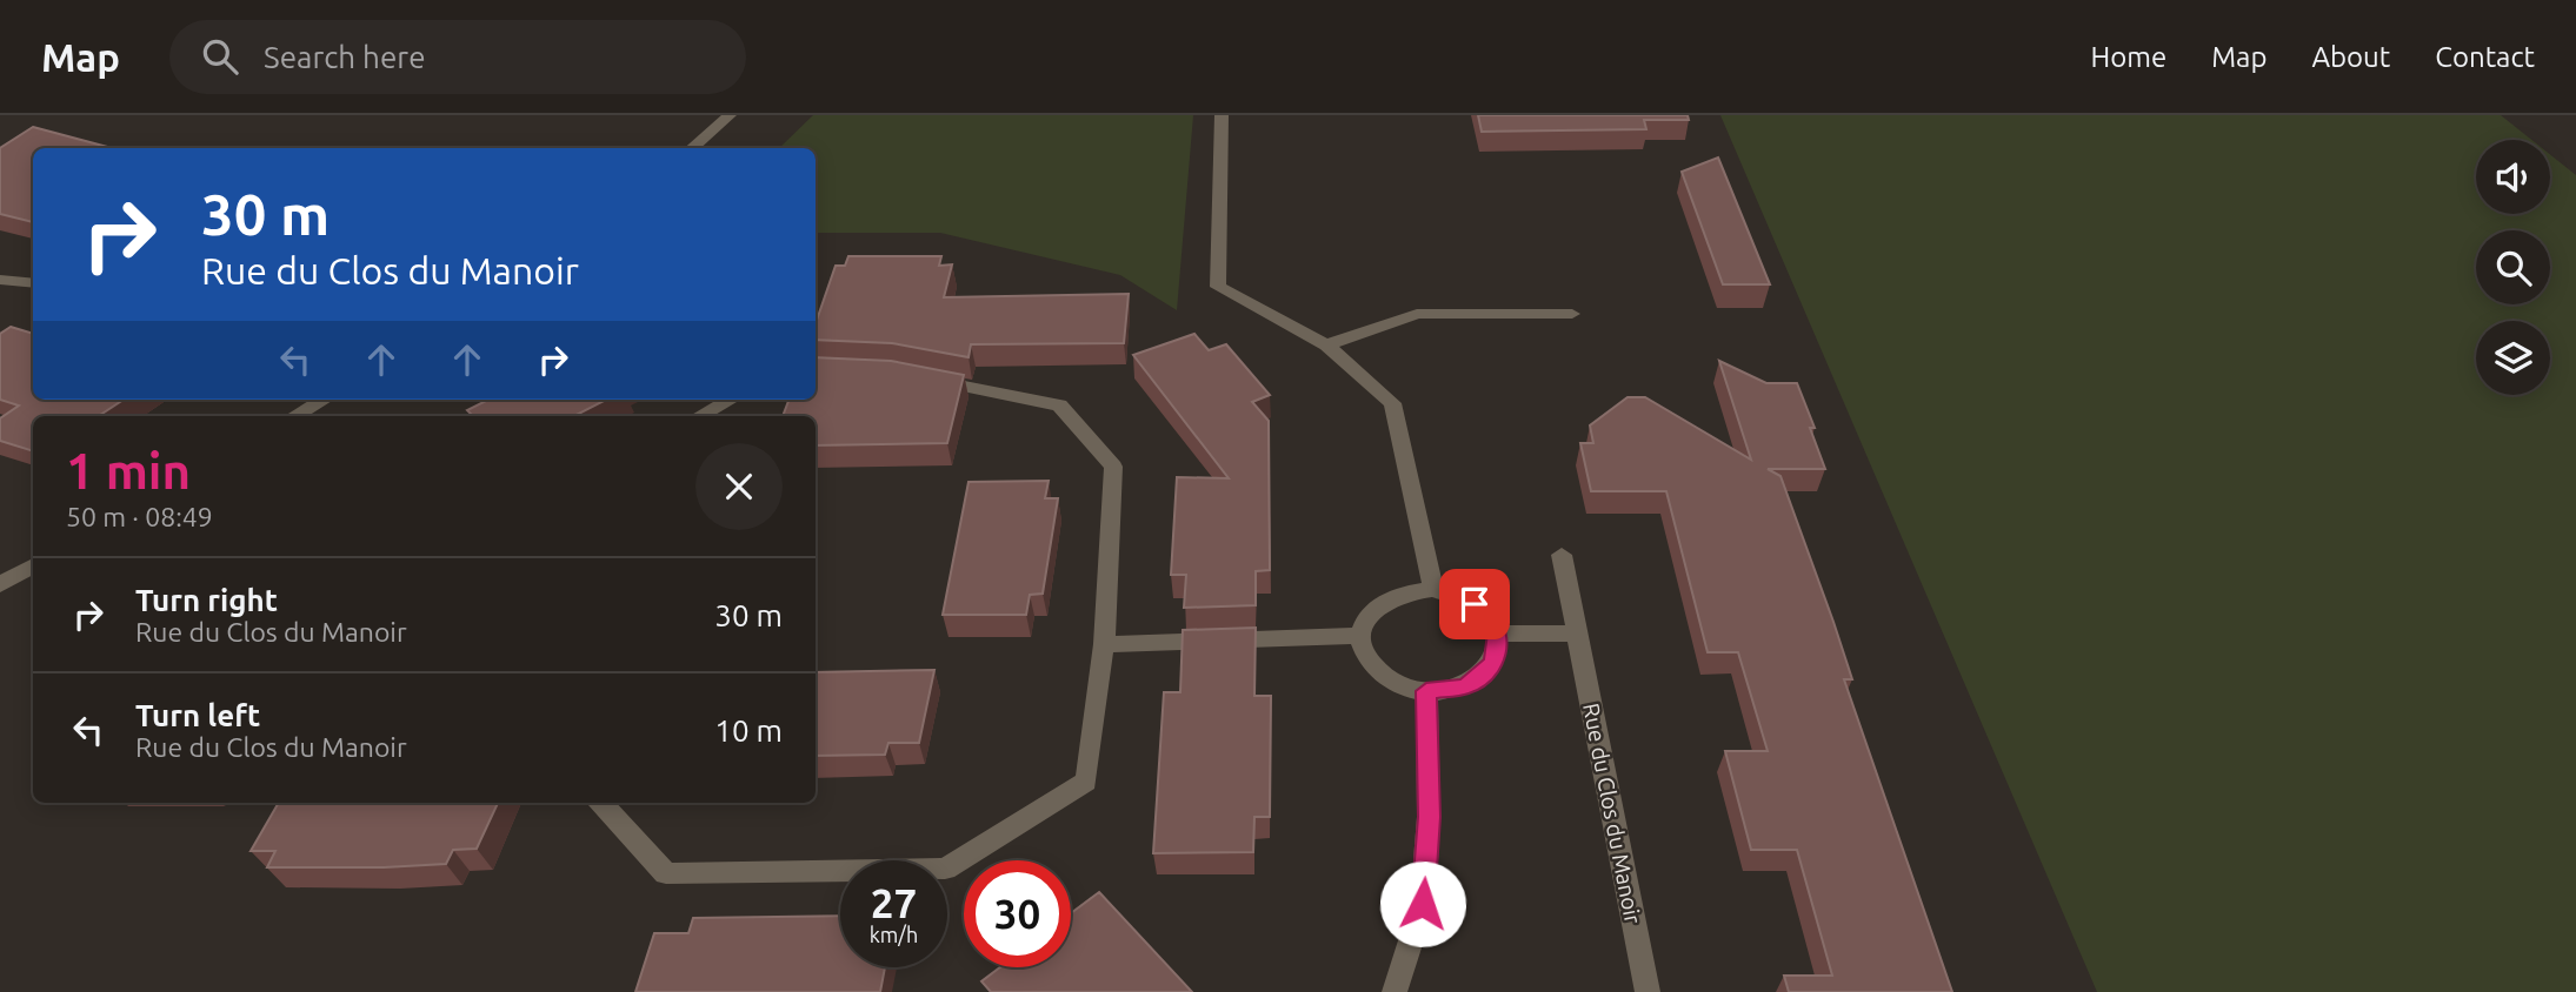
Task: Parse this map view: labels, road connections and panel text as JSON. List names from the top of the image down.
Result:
{
  "streets": {
    "street": ["Rue du Clos du Manoir"]
  },
  "page": {
    "header": "Map",
    "search": "Search here",
    "nav": [
      "Home",
      "Map",
      "About",
      "Contact"
    ],
    "turn": ["30 m", "Rue du Clos du Manoir"],
    "heading": ["1 min", "50 m · 08:49"],
    "list": [
      {
        "name": "Turn right",
        "note": "Rue du Clos du Manoir",
        "value": "30 m"
      },
      {
        "name": "Turn left",
        "note": "Rue du Clos du Manoir",
        "value": "10 m"
      }
    ],
    "speed": "27 km/h",
    "limit": "30"
  }
}
